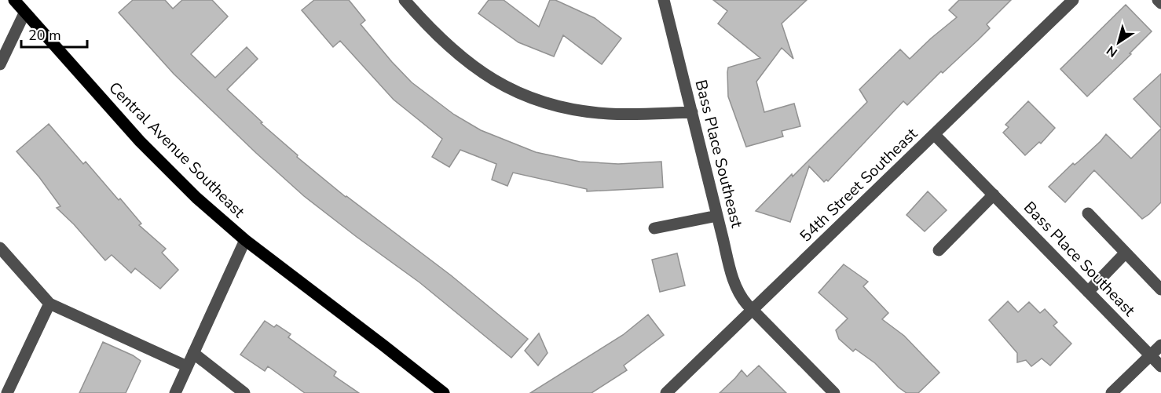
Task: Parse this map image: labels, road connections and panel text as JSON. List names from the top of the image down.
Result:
{
  "streets": {
    "main road": ["Central Avenue Southeast"],
    "street": ["Bass Place Southeast", "54th Street Southeast"]
  },
  "crossings": [
    ["Bass Place Southeast", "54th Street Southeast"]
  ],
  "scale_bar": "20 m",
  "north": "bottom left"
}
